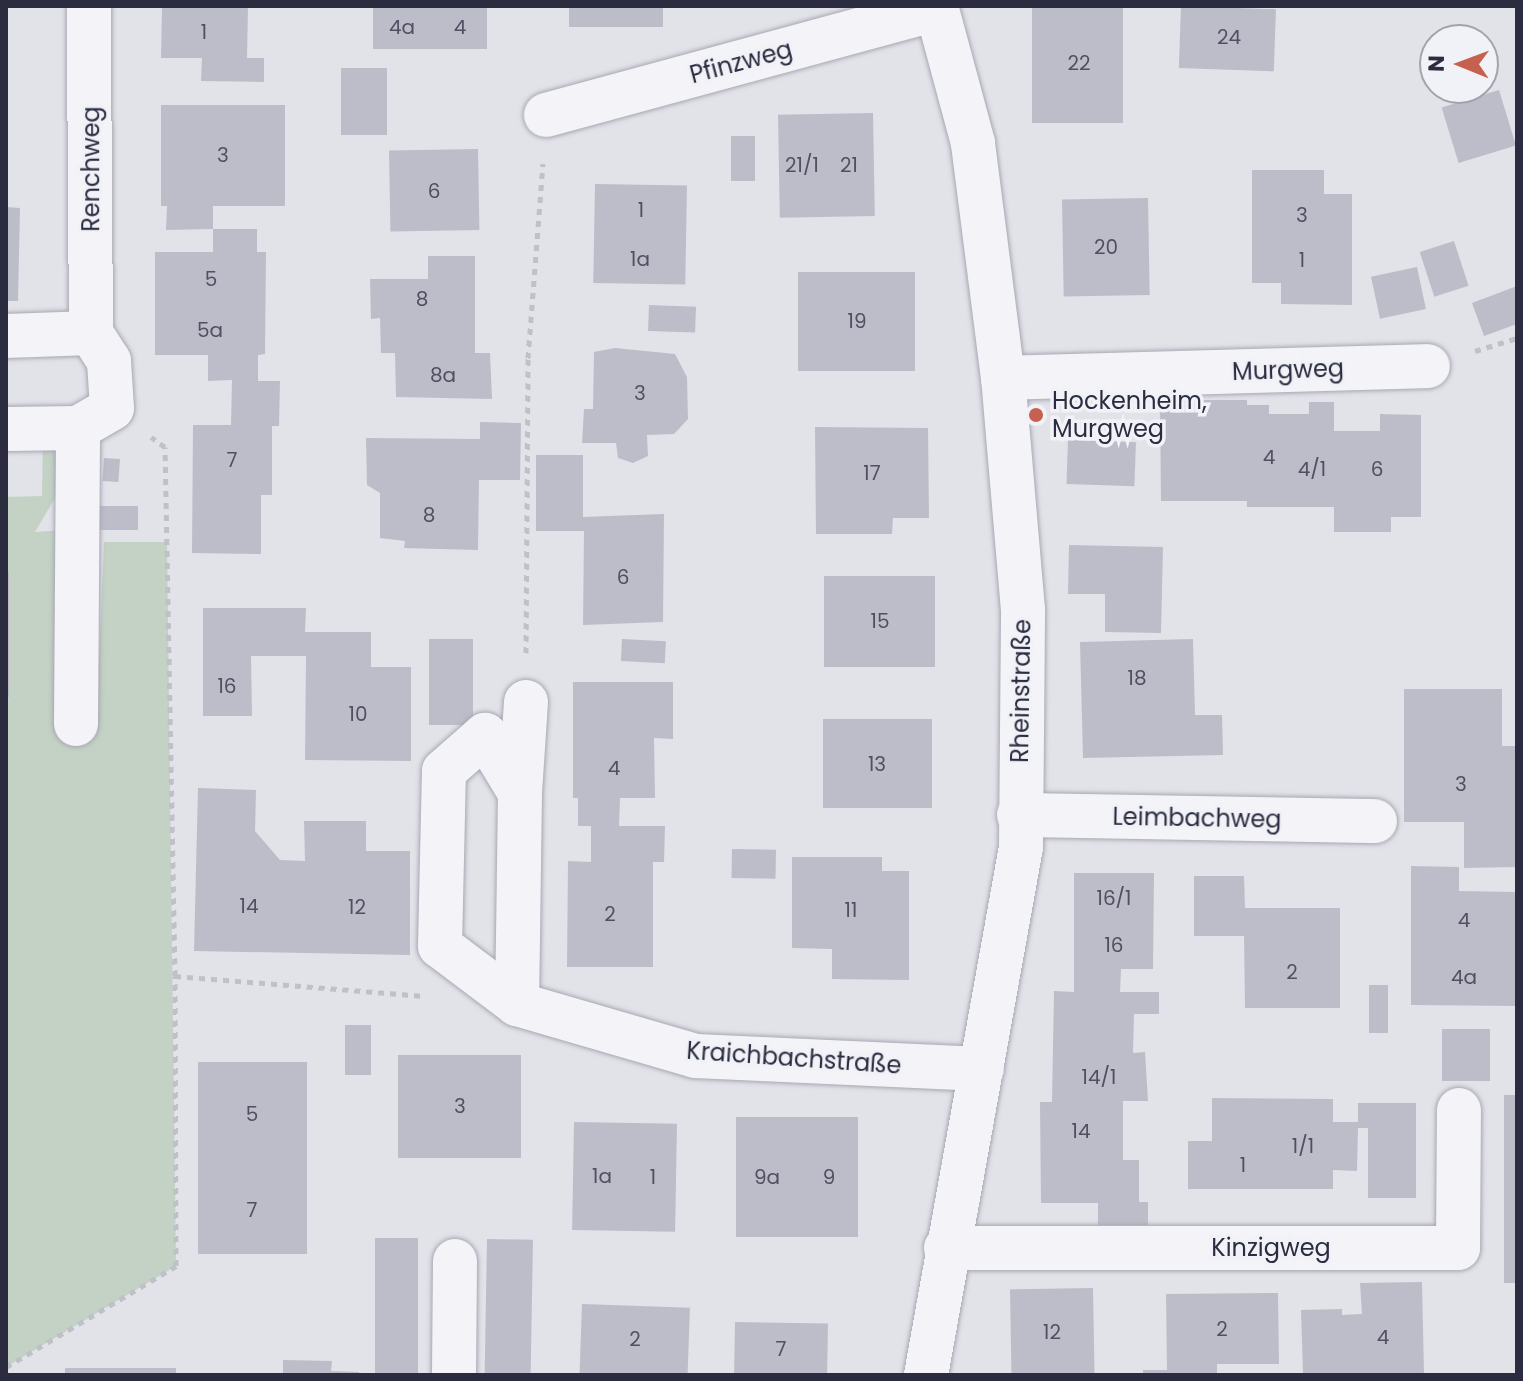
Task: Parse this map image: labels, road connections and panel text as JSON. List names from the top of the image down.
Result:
{
  "streets": {
    "street": [
      "Pfinzweg",
      "Renchweg",
      "Murgweg",
      "Rheinstraße",
      "Leimbachweg",
      "Kraichbachstraße",
      "Kinzigweg"
    ]
  },
  "crossings": [
    ["Pfinzweg", "Rheinstraße"],
    ["Murgweg", "Rheinstraße"],
    ["Rheinstraße", "Leimbachweg"],
    ["Rheinstraße", "Kraichbachstraße"],
    ["Rheinstraße", "Kinzigweg"]
  ],
  "places": ["Hockenheim, Murgweg"],
  "house_numbers": [
    "4a",
    "4",
    "1",
    "24",
    "22",
    "3",
    "21/1",
    "21",
    "6",
    "1",
    "3",
    "20",
    "1a",
    "1",
    "5",
    "8",
    "19",
    "5a",
    "8a",
    "3",
    "4",
    "7",
    "4/1",
    "6",
    "17",
    "8",
    "6",
    "15",
    "18",
    "16",
    "10",
    "13",
    "4",
    "3",
    "16/1",
    "14",
    "12",
    "11",
    "2",
    "4",
    "16",
    "2",
    "4a",
    "14/1",
    "3",
    "5",
    "14",
    "1/1",
    "1",
    "1a",
    "1",
    "9a",
    "9",
    "7",
    "2",
    "12",
    "4",
    "2",
    "7"
  ],
  "north": "left"
}
